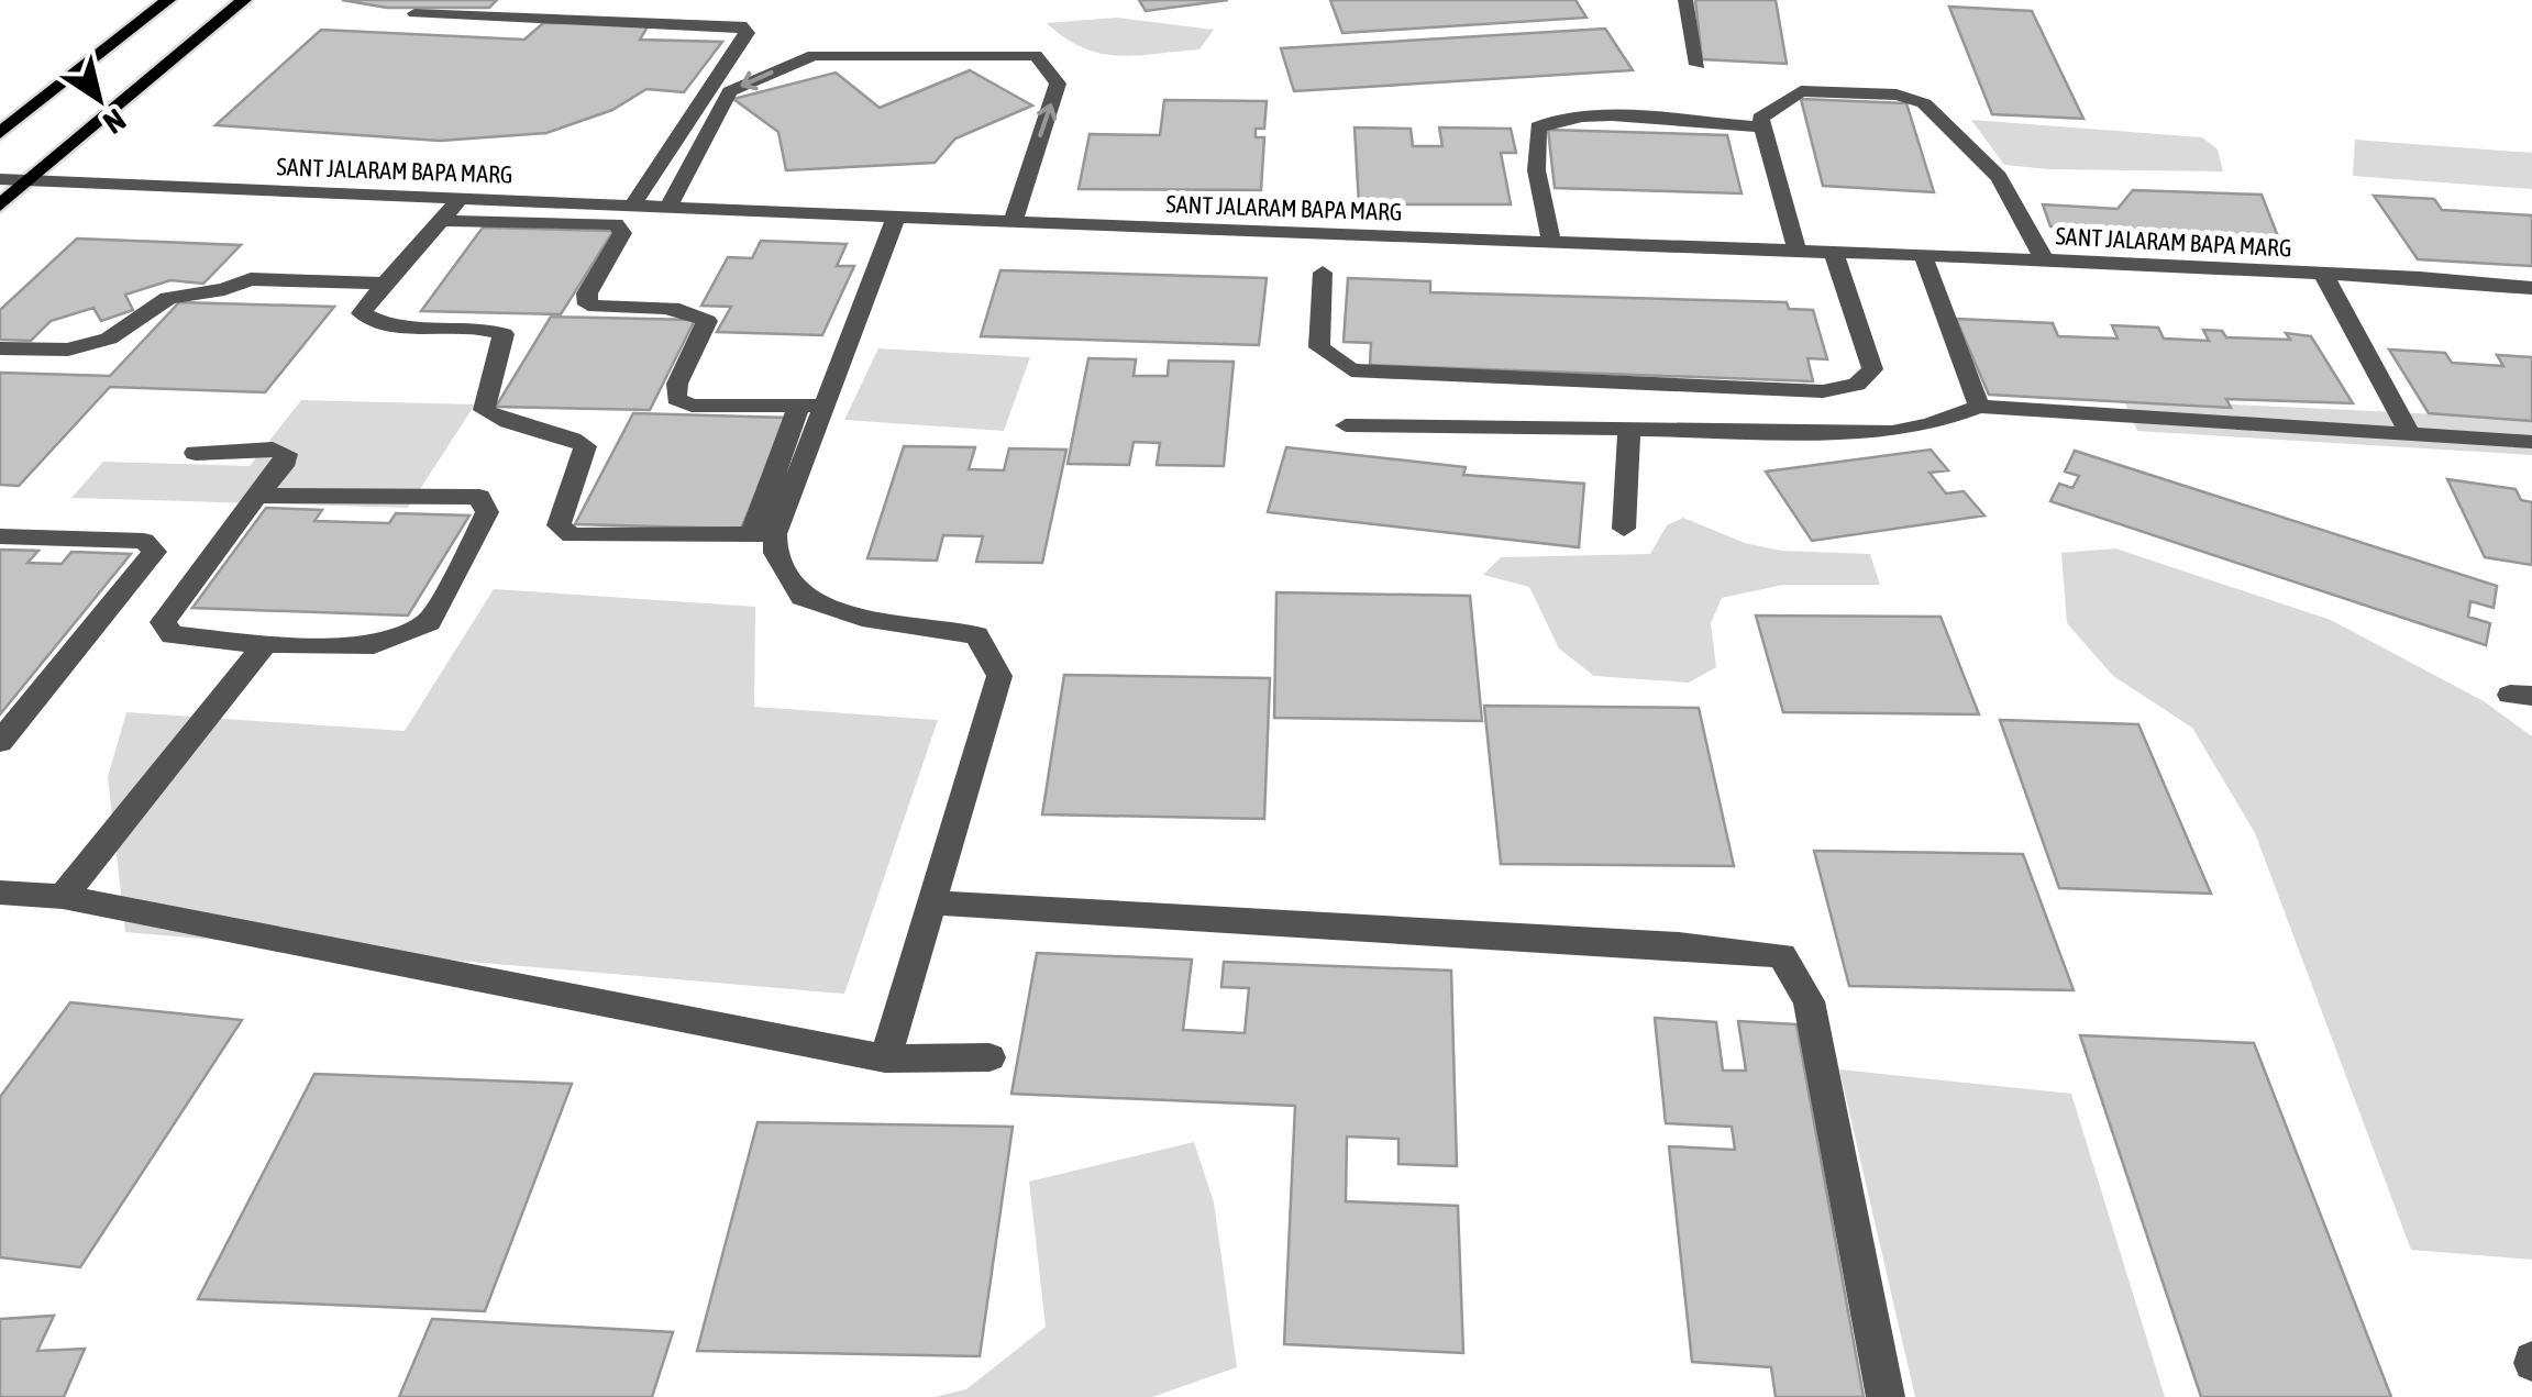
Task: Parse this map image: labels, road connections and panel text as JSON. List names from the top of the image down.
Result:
{
  "streets": {
    "street": ["SANT JALARAM BAPA MARG"]
  },
  "north": "bottom right"
}
